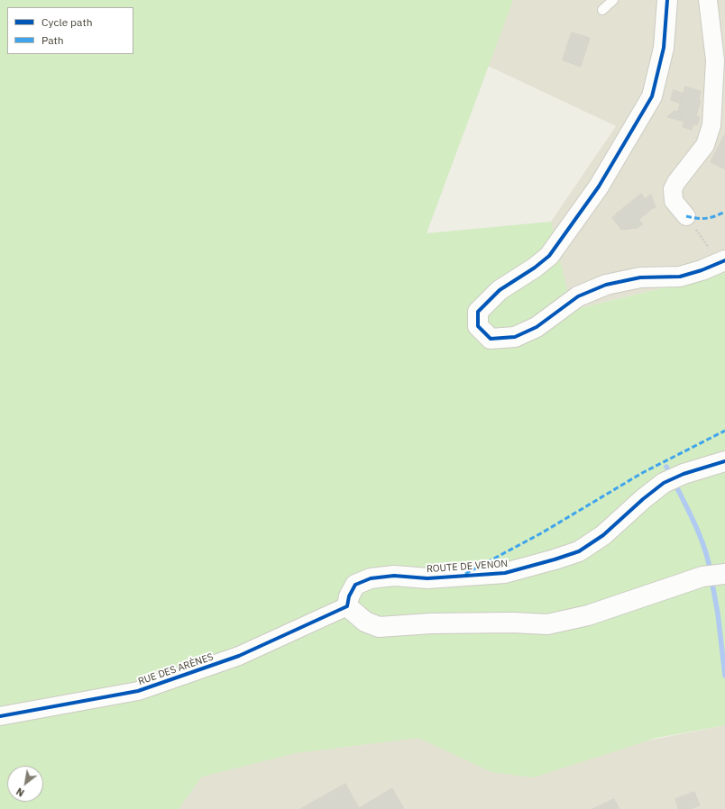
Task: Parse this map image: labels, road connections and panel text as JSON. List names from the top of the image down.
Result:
{
  "streets": {
    "street": ["ROUTE DE VENON", "RUE DES ARÈNES"]
  },
  "crossings": [
    ["ROUTE DE VENON", "RUE DES ARÈNES"]
  ],
  "legend": ["Cycle path", "Path"],
  "north": "bottom left"
}
